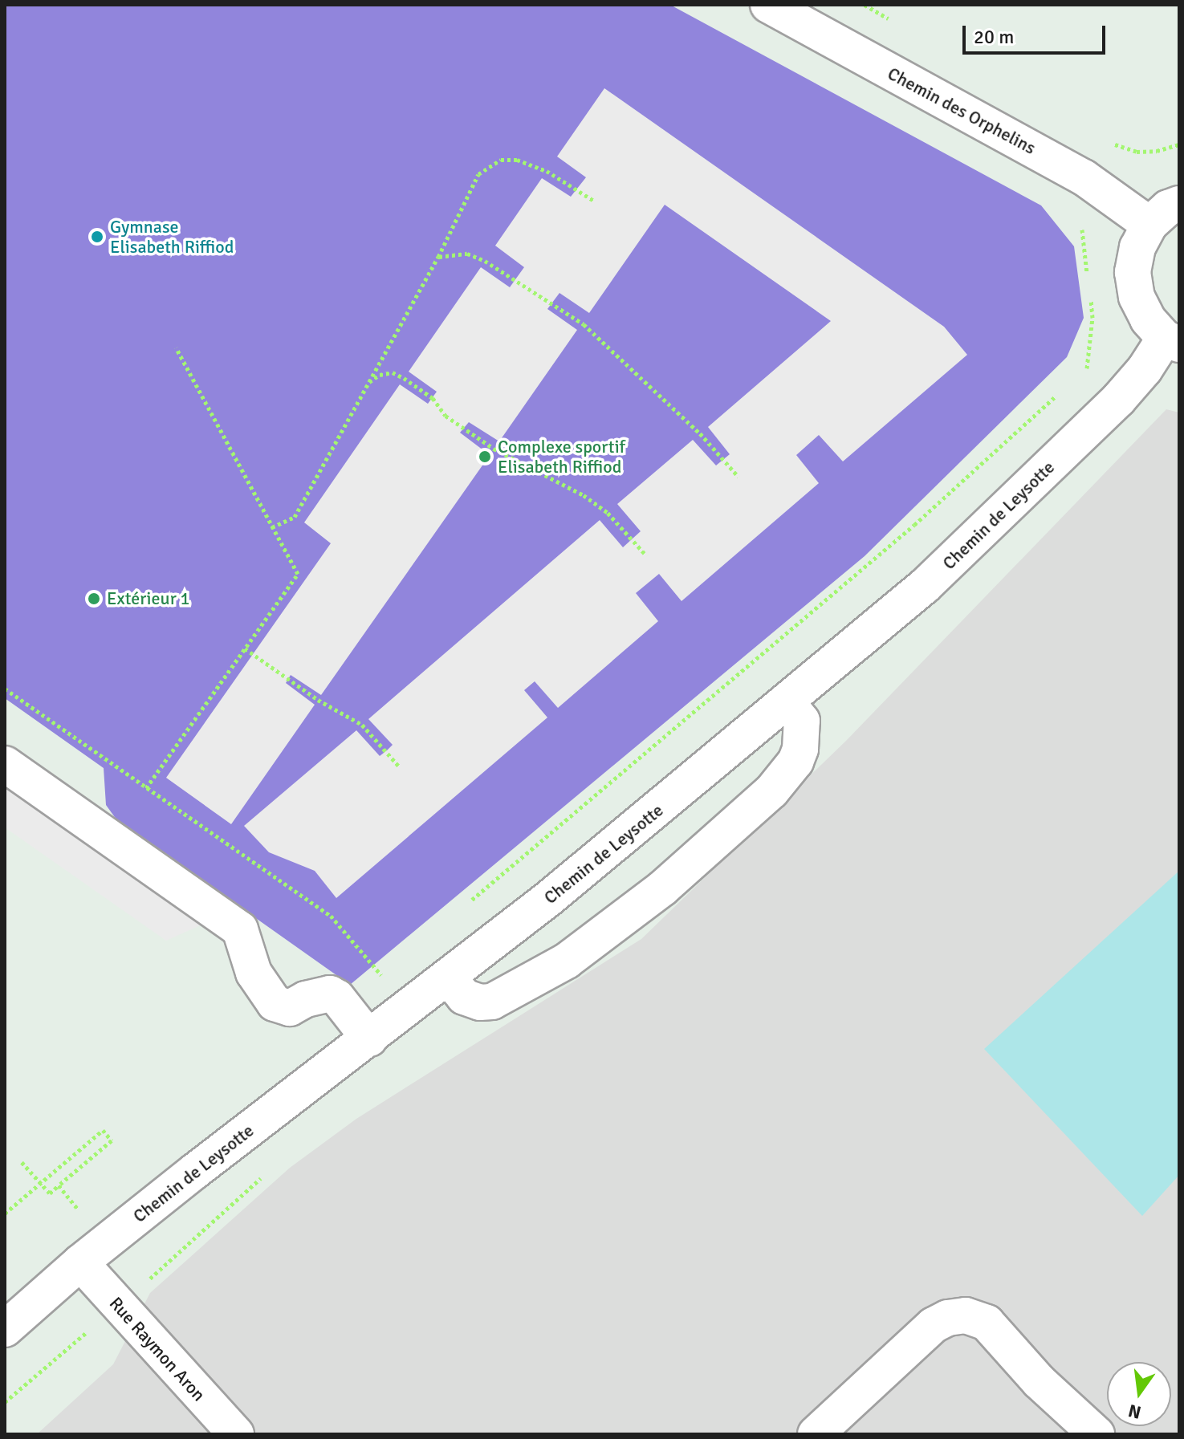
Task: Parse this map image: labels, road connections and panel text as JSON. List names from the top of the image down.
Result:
{
  "streets": {
    "street": ["Chemin des Orphelins", "Chemin de Leysotte", "Rue Raymon Aron"]
  },
  "crossings": [
    ["Chemin de Leysotte", "Rue Raymon Aron"]
  ],
  "places": ["Gymnase Elisabeth Riffiod", "Complexe sportif Elisabeth Riffiod", "Extérieur 1"],
  "scale_bar": "20 m",
  "north": "bottom"
}
